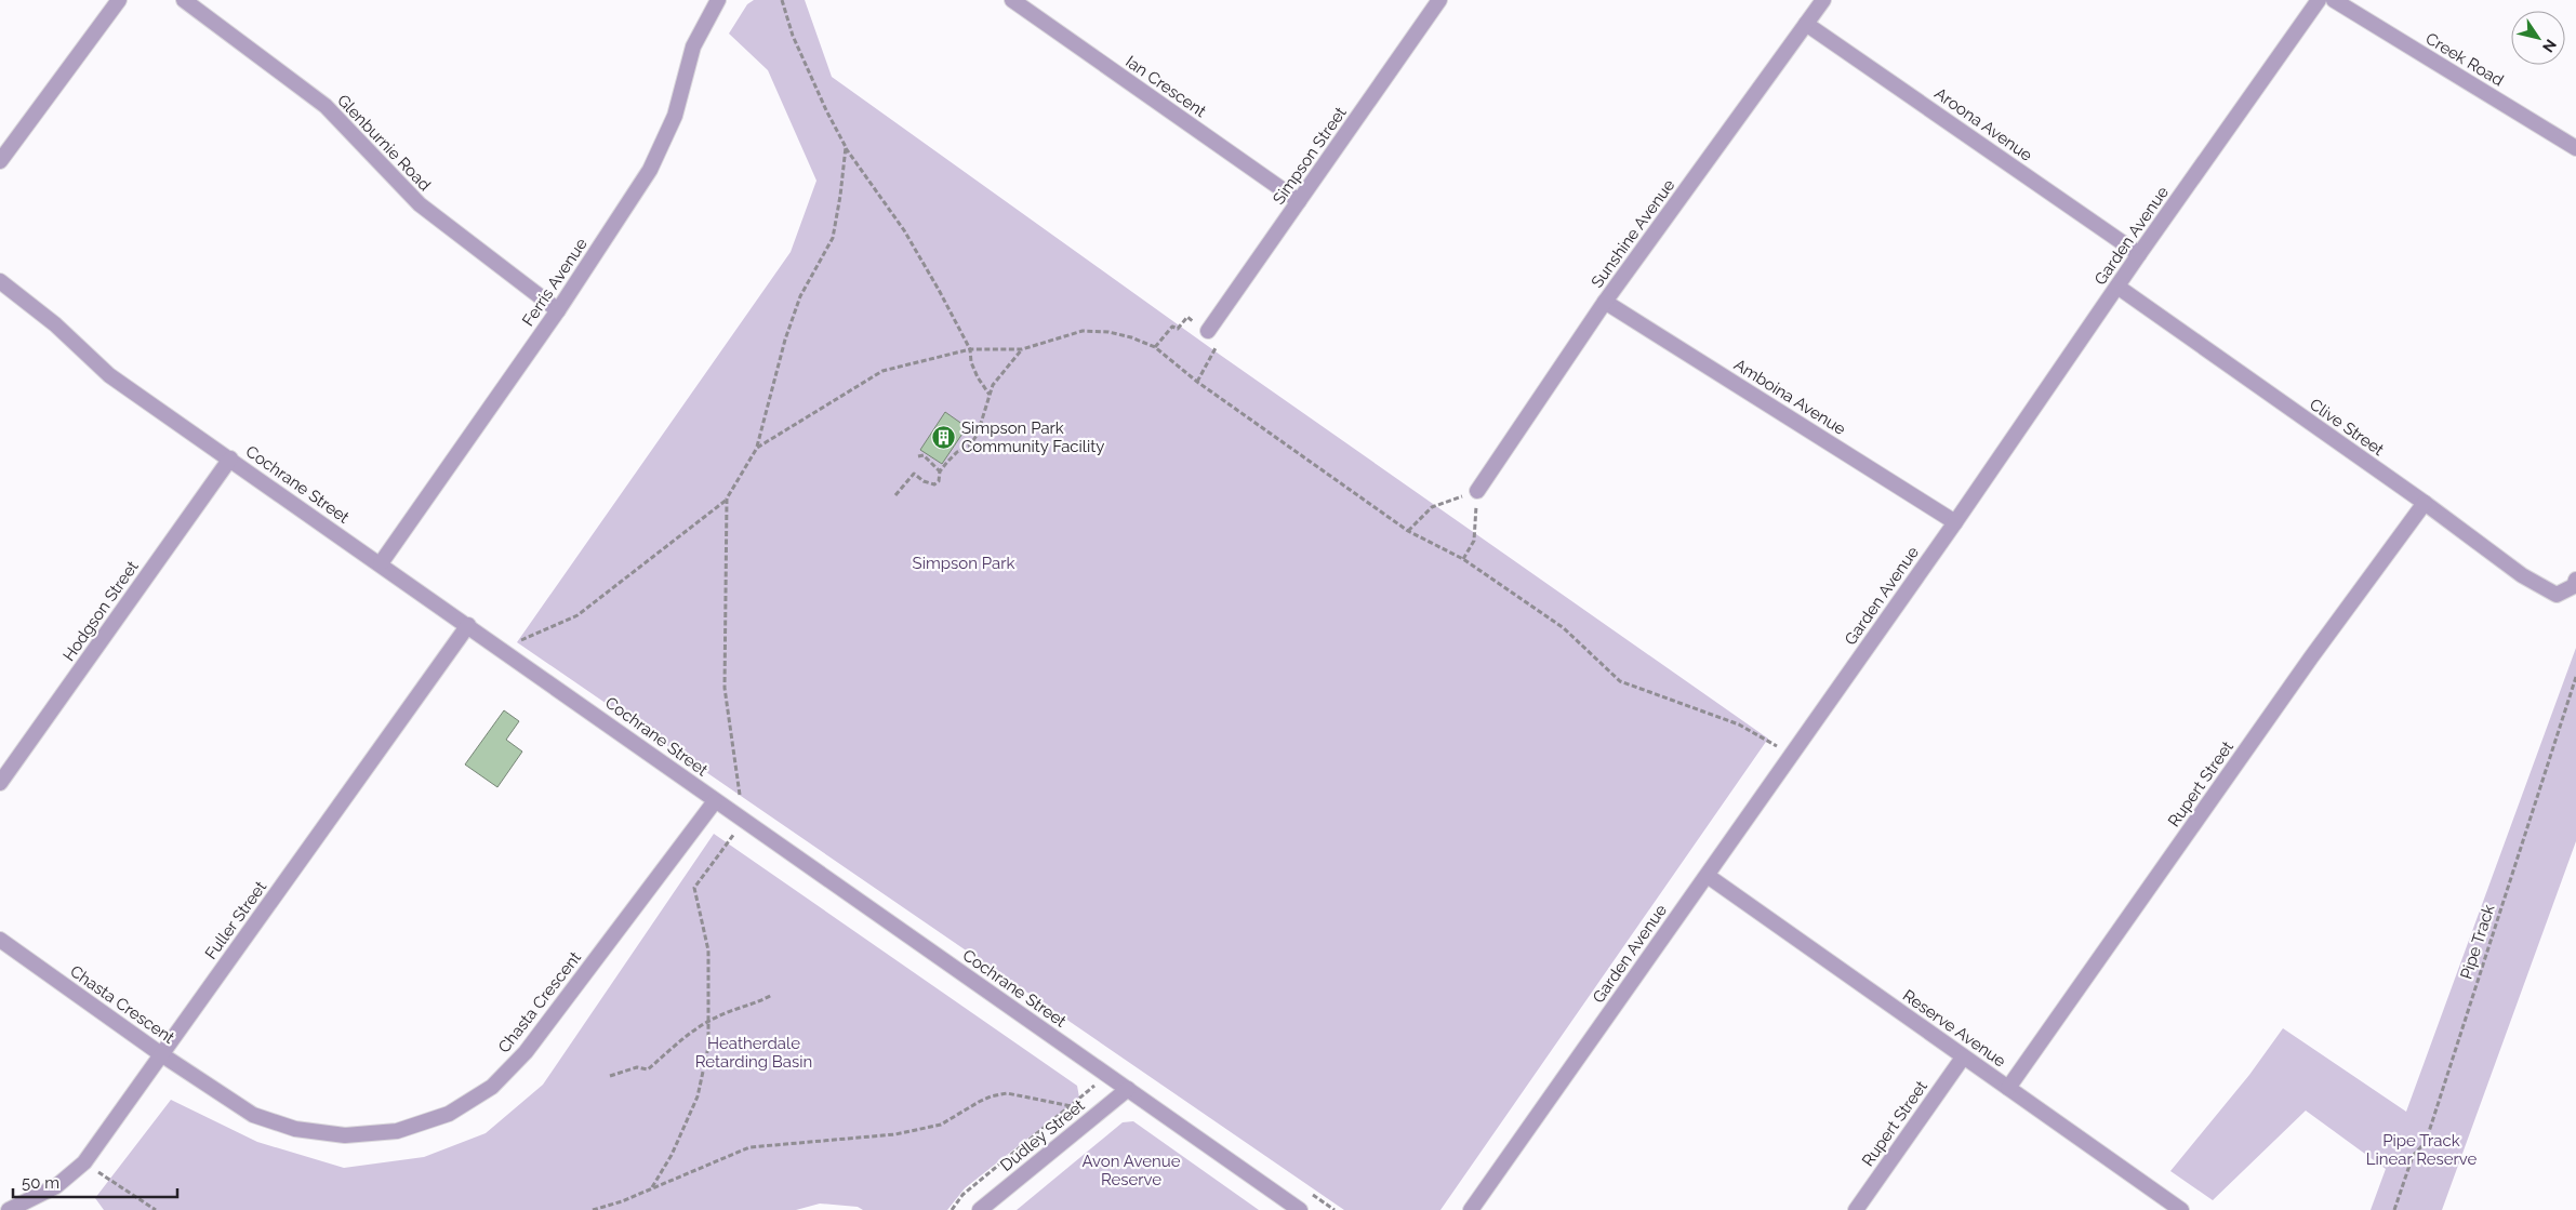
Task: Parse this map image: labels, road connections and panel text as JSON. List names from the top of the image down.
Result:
{
  "streets": {
    "street": [
      "Creek Road",
      "Ian Crescent",
      "Aroona Avenue",
      "Glenburnie Road",
      "Simpson Street",
      "Sunshine Avenue",
      "Garden Avenue",
      "Ferris Avenue",
      "Amboina Avenue",
      "Clive Street",
      "Cochrane Street",
      "Hodgson Street",
      "Rupert Street",
      "Fuller Street",
      "Chasta Crescent",
      "Reserve Avenue",
      "Dudley Street"
    ],
    "path": ["Pipe Track"]
  },
  "crossings": [
    ["Ian Crescent", "Simpson Street"],
    ["Aroona Avenue", "Sunshine Avenue"],
    ["Aroona Avenue", "Garden Avenue"],
    ["Glenburnie Road", "Ferris Avenue"],
    ["Sunshine Avenue", "Amboina Avenue"],
    ["Garden Avenue", "Amboina Avenue"],
    ["Garden Avenue", "Clive Street"],
    ["Garden Avenue", "Reserve Avenue"],
    ["Ferris Avenue", "Cochrane Street"],
    ["Clive Street", "Rupert Street"],
    ["Cochrane Street", "Hodgson Street"],
    ["Cochrane Street", "Fuller Street"],
    ["Cochrane Street", "Chasta Crescent"],
    ["Cochrane Street", "Dudley Street"],
    ["Rupert Street", "Reserve Avenue"],
    ["Fuller Street", "Chasta Crescent"]
  ],
  "parks": [
    "Simpson Park",
    "Heatherdale Retarding Basin",
    "Pipe Track Linear Reserve",
    "Avon Avenue Reserve"
  ],
  "places": {
    "building": ["Simpson Park Community Facility"]
  },
  "scale_bar": "50 m",
  "north": "bottom right"
}
